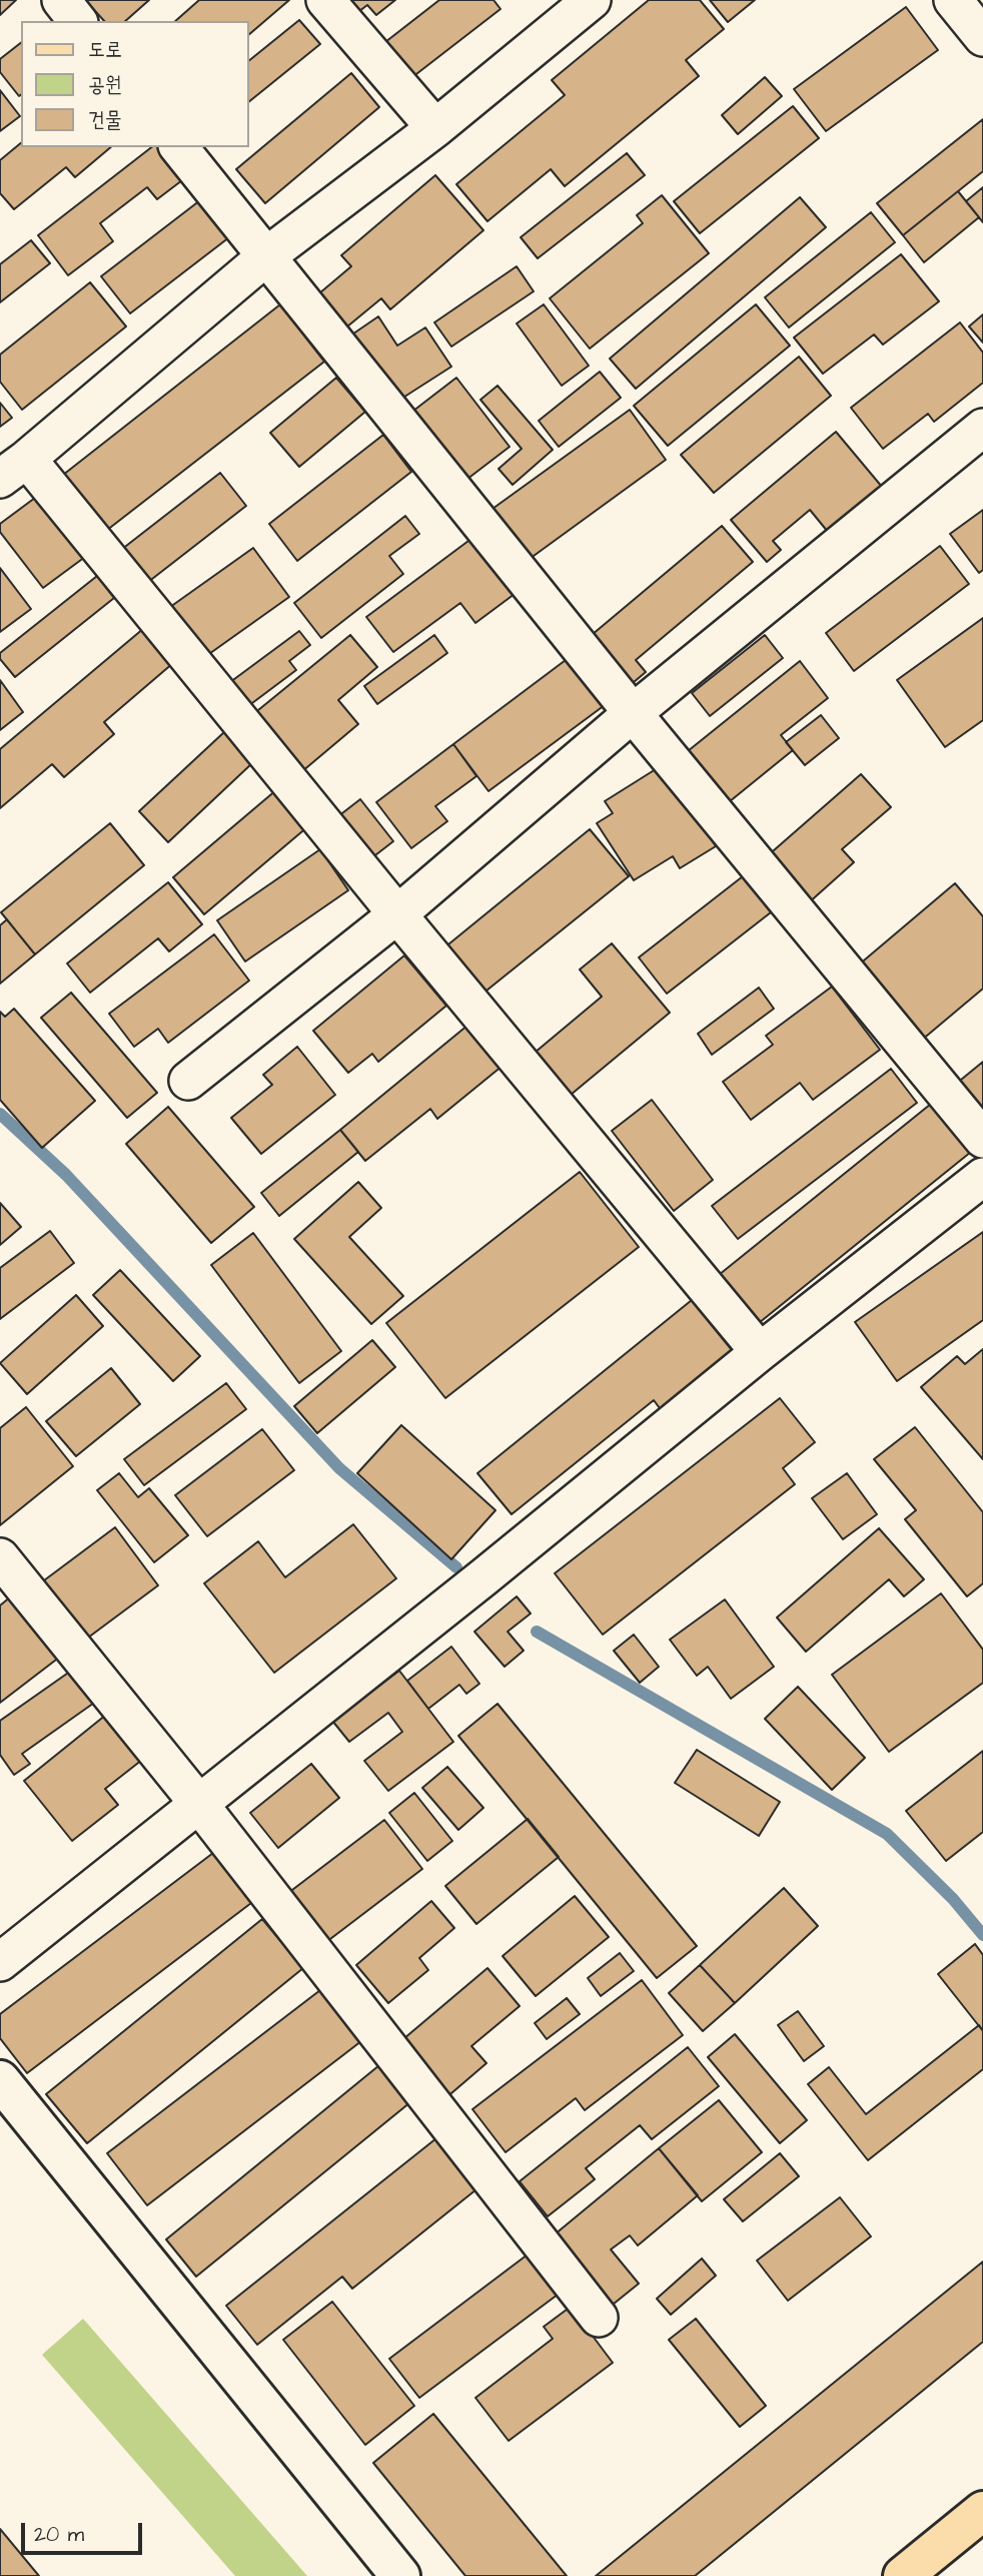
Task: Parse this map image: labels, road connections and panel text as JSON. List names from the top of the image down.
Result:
{
  "legend": ["도로", "공원", "건물"],
  "scale_bar": "20 m"
}
